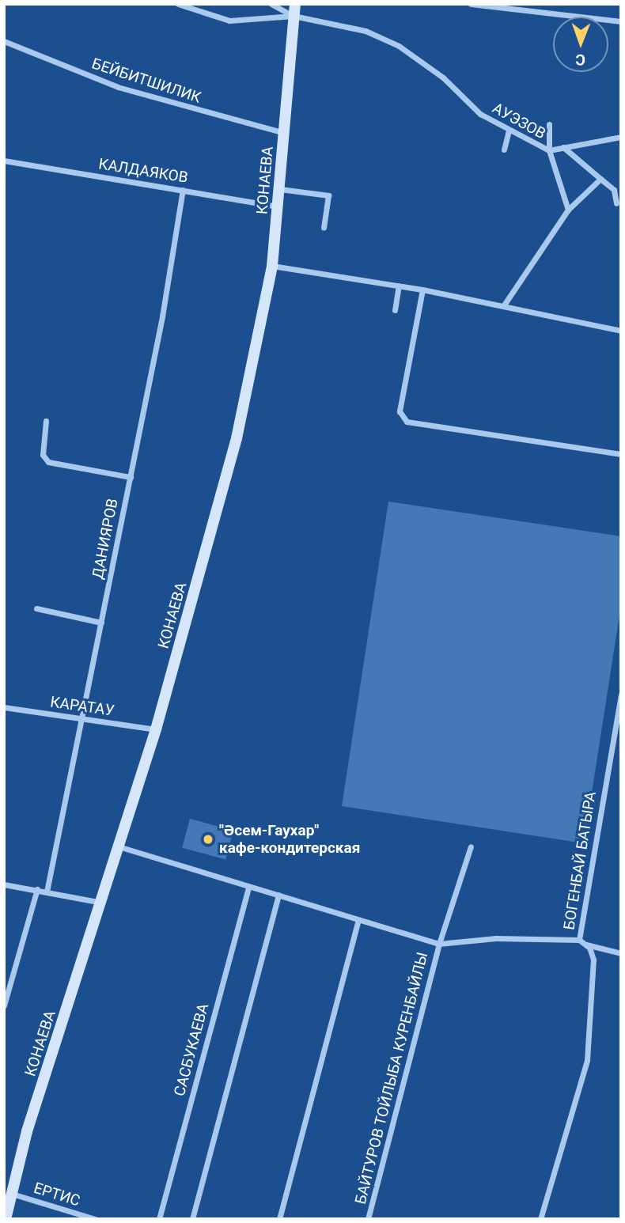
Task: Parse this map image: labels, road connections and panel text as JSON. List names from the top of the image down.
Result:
{
  "streets": {
    "main road": ["КОНАЕВА"],
    "street": [
      "БЕЙБИТШИЛИК",
      "АУЭЗОВ",
      "КАЛДАЯКОВ",
      "ДАНИЯРОВ",
      "КАРАТАУ",
      "БОГЕНБАЙ БАТЫРА",
      "САСБУКАЕВА",
      "БАЙТУРОВ ТОЙЛЫБА КУРЕНБАЙЛЫ",
      "ЕРТИС"
    ]
  },
  "crossings": [
    ["БЕЙБИТШИЛИК", "КОНАЕВА"],
    ["АУЭЗОВ", "КОНАЕВА"],
    ["КАЛДАЯКОВ", "КОНАЕВА"],
    ["КАЛДАЯКОВ", "ДАНИЯРОВ"],
    ["КОНАЕВА", "КАРАТАУ"],
    ["КОНАЕВА", "ЕРТИС"],
    ["ДАНИЯРОВ", "КАРАТАУ"]
  ],
  "places": ["\"Әсем-Гаухар\" кафе-кондитерская"],
  "north": "bottom"
}
